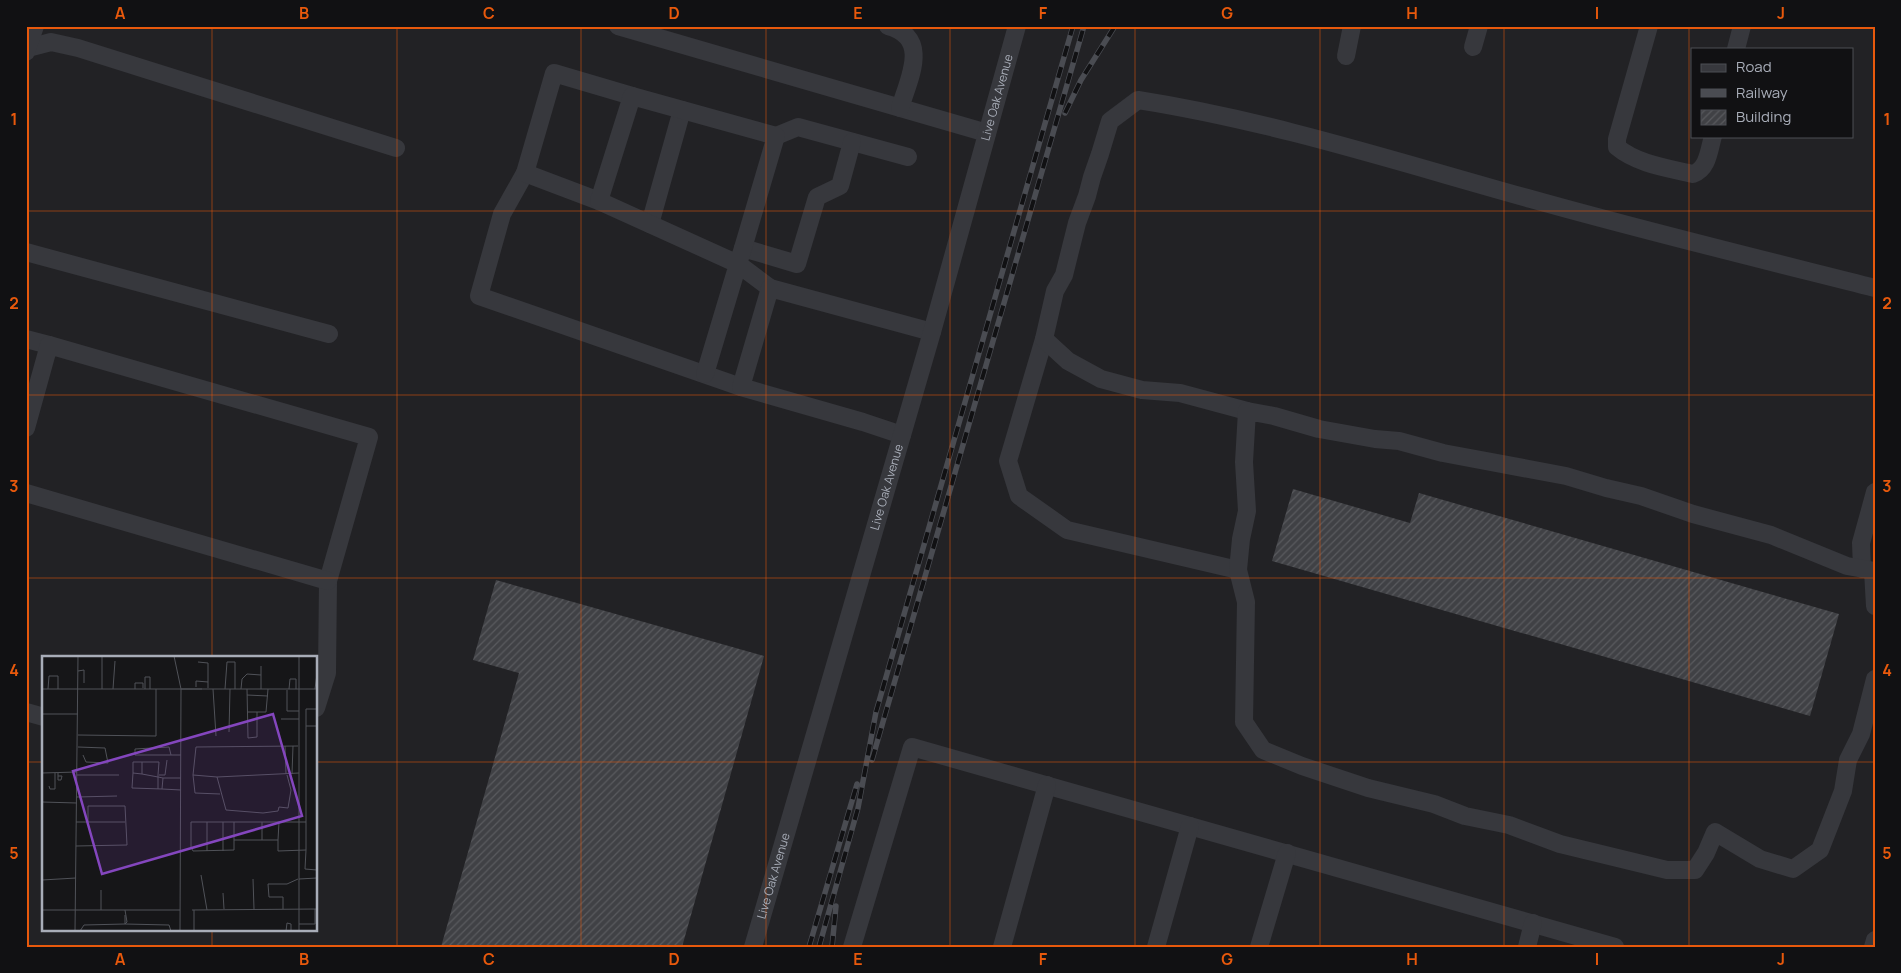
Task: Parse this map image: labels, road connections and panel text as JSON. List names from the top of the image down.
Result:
{
  "streets": {
    "street": ["Live Oak Avenue"]
  },
  "legend": ["Road", "Railway", "Building"],
  "grid": {
    "columns": [
      "A",
      "B",
      "C",
      "D",
      "E",
      "F",
      "G",
      "H",
      "I",
      "J"
    ],
    "rows": [
      "1",
      "2",
      "3",
      "4",
      "5"
    ]
  }
}
